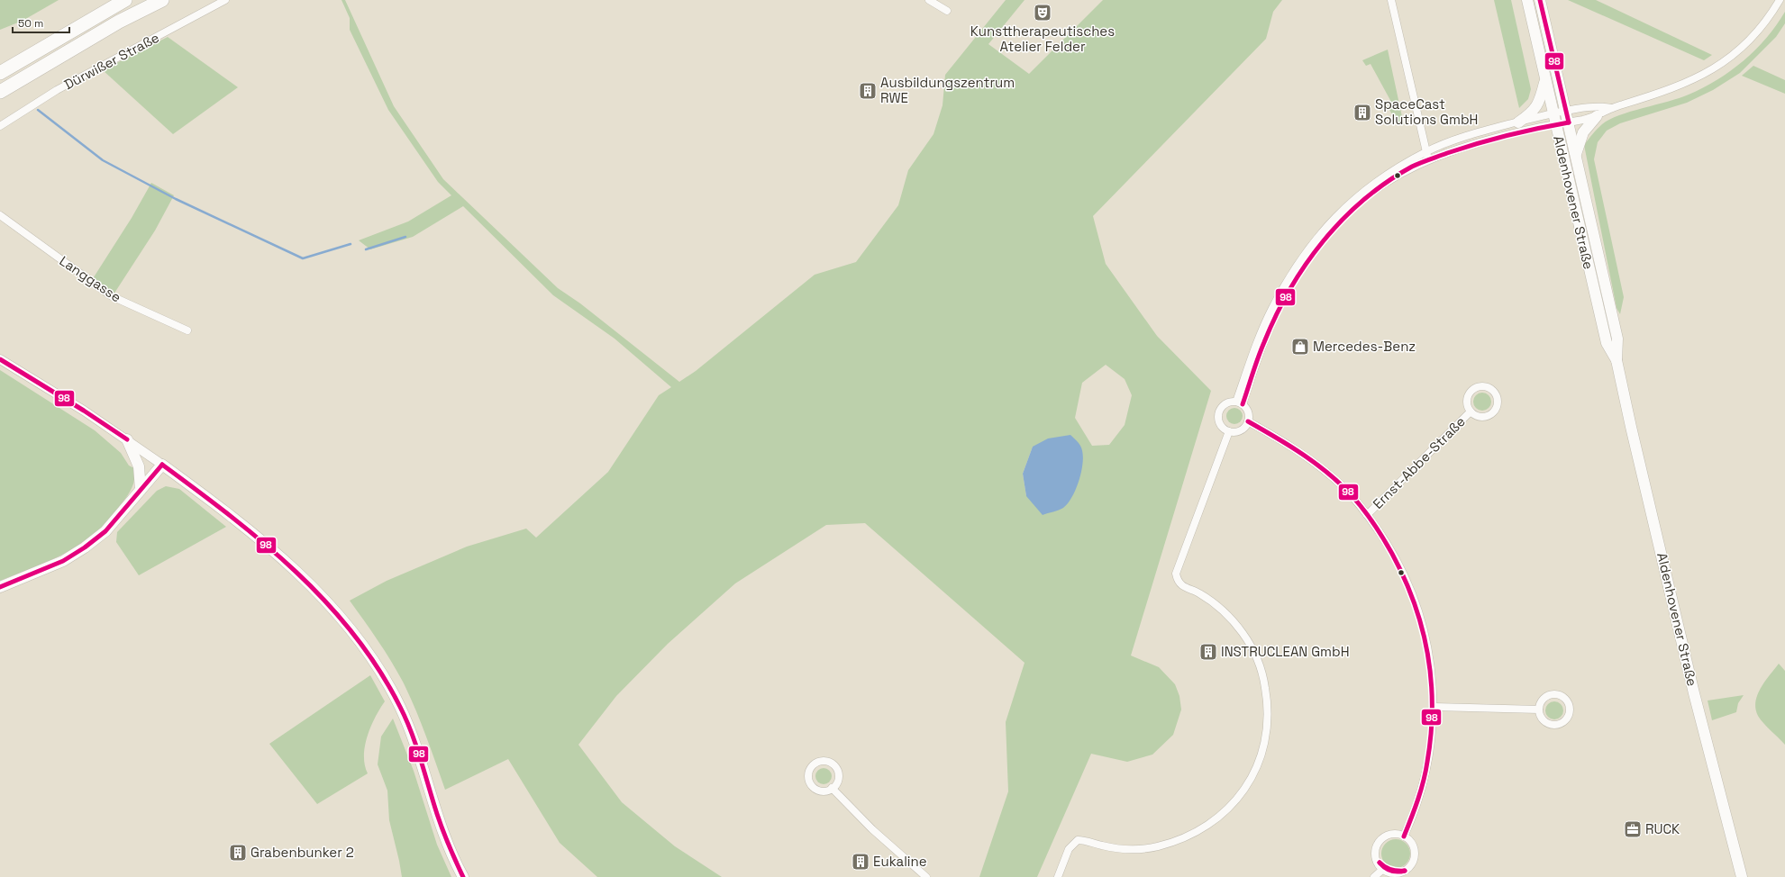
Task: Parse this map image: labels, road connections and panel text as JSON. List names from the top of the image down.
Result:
{
  "streets": {
    "main road": ["Aldenhovener Straße"],
    "street": ["Dürwißer Straße", "Langgasse", "Ernst-Abbe-Straße"]
  },
  "places": {
    "theatre": ["Kunsttherapeutisches Atelier Felder"],
    "building": [
      "Ausbildungszentrum RWE",
      "SpaceCast Solutions GmbH",
      "INSTRUCLEAN GmbH",
      "Grabenbunker 2",
      "Eukaline"
    ],
    "shop": ["Mercedes-Benz"],
    "office": ["RUCK"]
  },
  "lines": ["transit line 98"],
  "scale_bar": "50 m"
}
